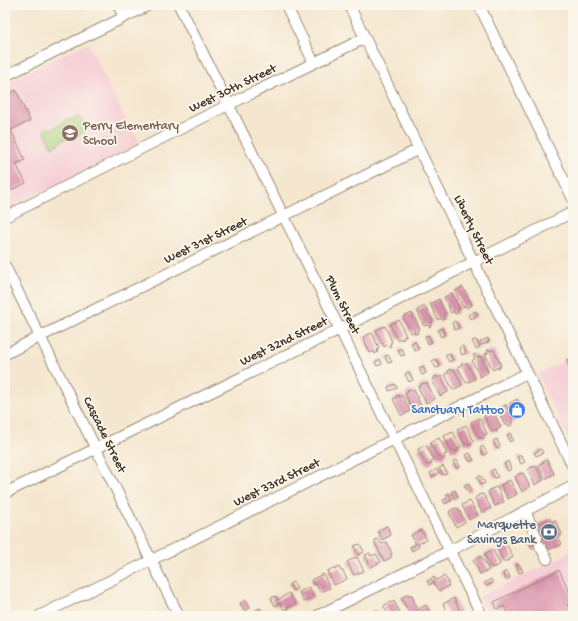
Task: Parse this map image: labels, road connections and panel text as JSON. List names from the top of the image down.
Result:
{
  "streets": {
    "street": [
      "West 30th Street",
      "Liberty Street",
      "West 31st Street",
      "Plum Street",
      "West 32nd Street",
      "Cascade Street",
      "West 33rd Street"
    ]
  },
  "crossings": [
    ["West 30th Street", "Liberty Street"],
    ["West 30th Street", "Plum Street"],
    ["Liberty Street", "West 31st Street"],
    ["Liberty Street", "West 32nd Street"],
    ["Liberty Street", "West 33rd Street"],
    ["West 31st Street", "Plum Street"],
    ["West 31st Street", "Cascade Street"],
    ["Plum Street", "West 32nd Street"],
    ["Plum Street", "West 33rd Street"],
    ["West 32nd Street", "Cascade Street"],
    ["Cascade Street", "West 33rd Street"]
  ],
  "places": {
    "school or university": ["Perry Elementary School"],
    "shop": ["Sanctuary Tattoo"],
    "bank": ["Marquette Savings Bank"]
  }
}
